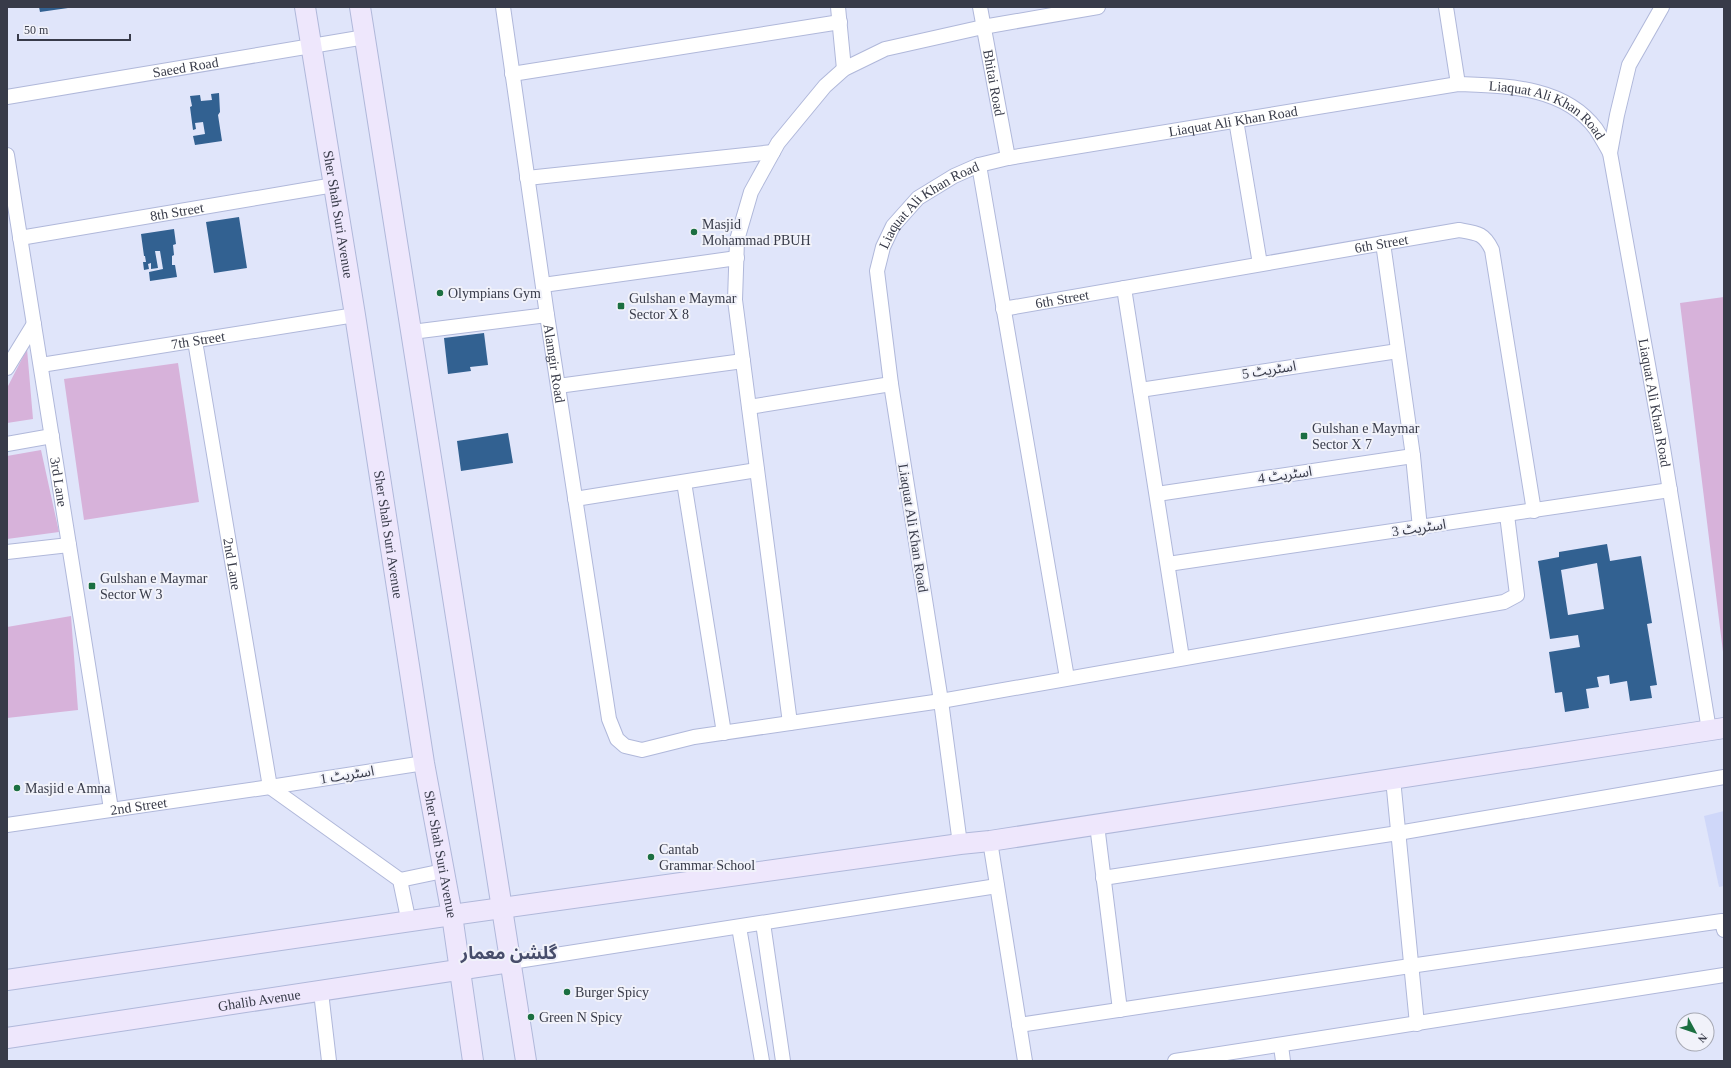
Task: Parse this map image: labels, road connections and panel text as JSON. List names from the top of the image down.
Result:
{
  "streets": {
    "street": [
      "Saeed Road",
      "Bhitai Road",
      "Liaquat Ali Khan Road",
      "8th Street",
      "Sher Shah Suri Avenue",
      "6th Street",
      "7th Street",
      "Alamgir Road",
      "اسٹریٹ 5",
      "اسٹریٹ 4",
      "3rd Lane",
      "اسٹریٹ 3",
      "2nd Lane",
      "اسٹریٹ 1",
      "2nd Street",
      "Ghalib Avenue"
    ]
  },
  "crossings": [
    ["Saeed Road", "Sher Shah Suri Avenue"],
    ["Bhitai Road", "Liaquat Ali Khan Road"],
    ["Liaquat Ali Khan Road", "Alamgir Road"],
    ["Liaquat Ali Khan Road", "اسٹریٹ 3"],
    ["8th Street", "Sher Shah Suri Avenue"],
    ["8th Street", "3rd Lane"],
    ["Sher Shah Suri Avenue", "7th Street"],
    ["Sher Shah Suri Avenue", "اسٹریٹ 1"],
    ["Sher Shah Suri Avenue", "Ghalib Avenue"],
    ["6th Street", "اسٹریٹ 3"],
    ["7th Street", "3rd Lane"],
    ["7th Street", "2nd Lane"],
    ["Alamgir Road", "اسٹریٹ 3"],
    ["3rd Lane", "2nd Street"],
    ["2nd Lane", "اسٹریٹ 1"],
    ["2nd Lane", "2nd Street"],
    ["اسٹریٹ 1", "2nd Street"]
  ],
  "districts": ["گلشن معمار"],
  "places": {
    "other": [
      "Masjid Mohammad PBUH",
      "Olympians Gym",
      "Masjid e Amna",
      "Cantab Grammar School",
      "Burger Spicy",
      "Green N Spicy"
    ],
    "transit": ["Gulshan e Maymar Sector X 8", "Gulshan e Maymar Sector X 7", "Gulshan e Maymar Sector W 3"]
  },
  "scale_bar": "50 m",
  "north": "bottom right"
}
